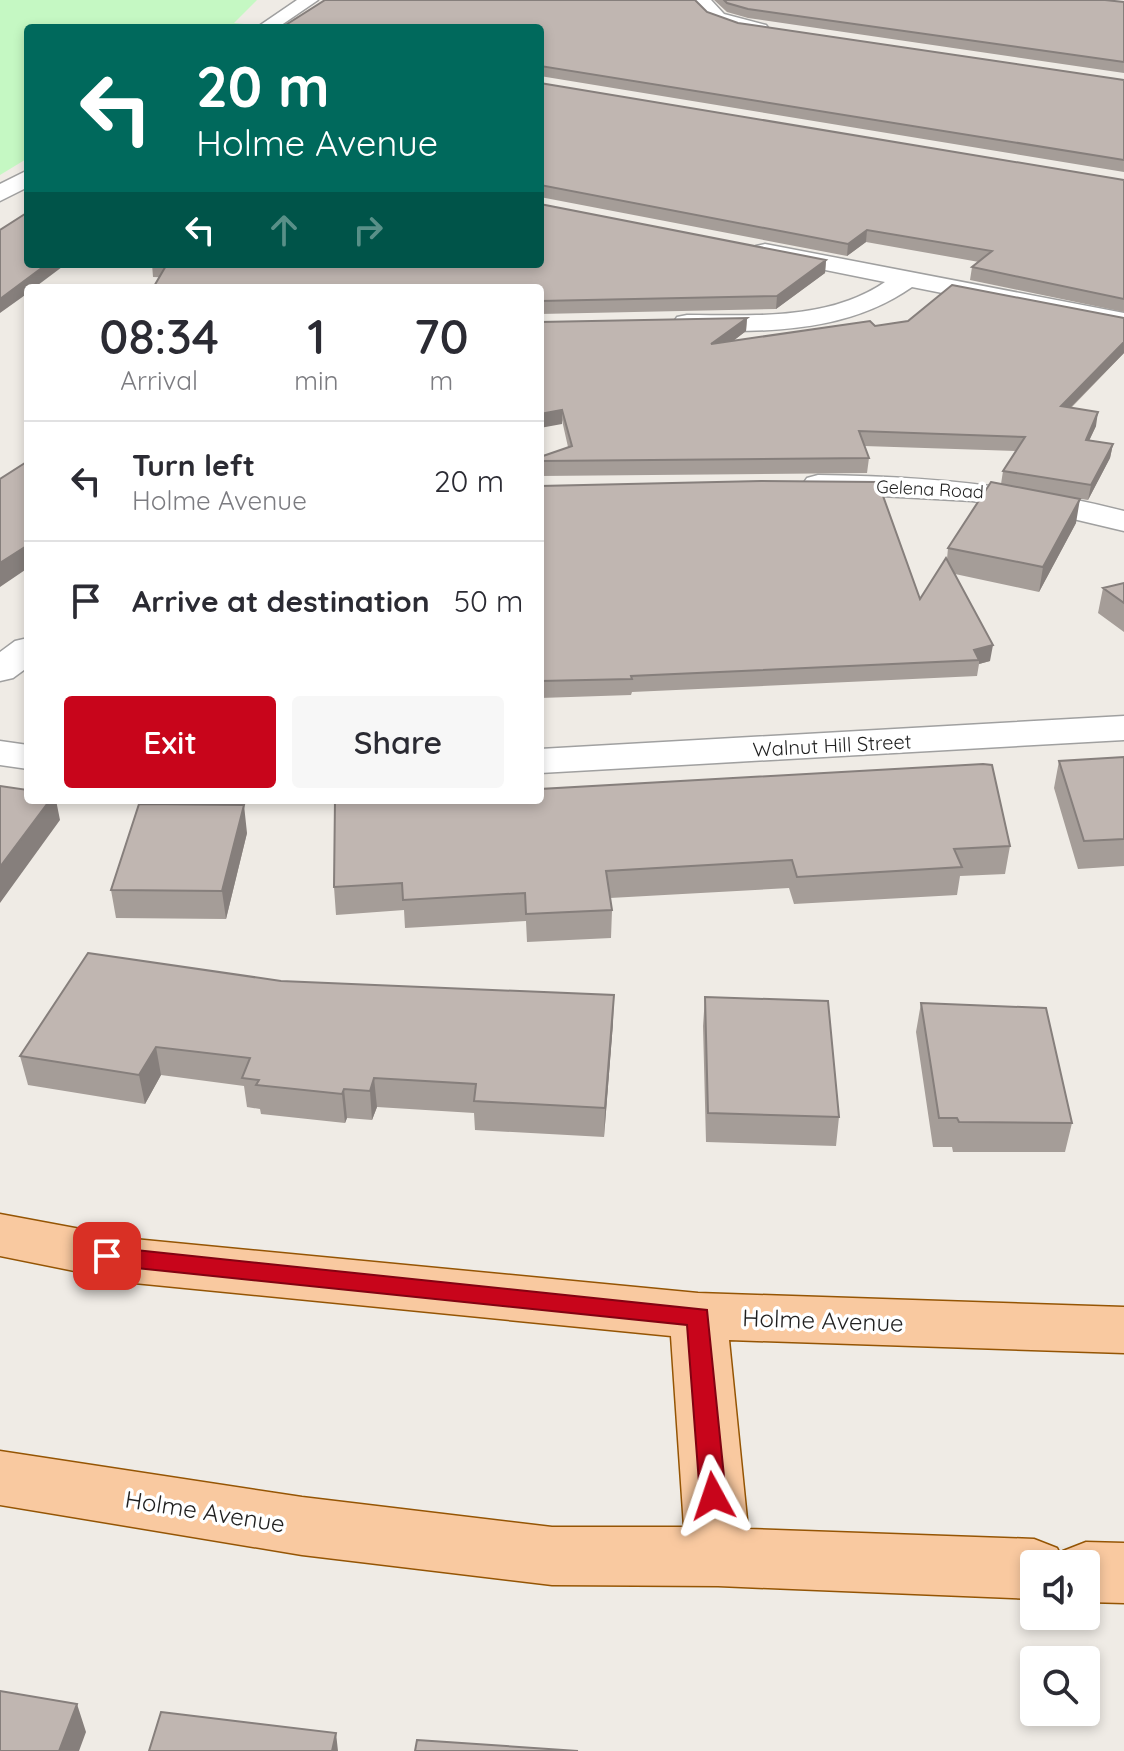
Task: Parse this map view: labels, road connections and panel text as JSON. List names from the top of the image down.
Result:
{
  "streets": {
    "main road": ["Holme Avenue"],
    "street": ["Gelena Road", "Walnut Hill Street"]
  },
  "page": {
    "turn": ["20 m", "Holme Avenue"],
    "eta": [
      "08:34",
      "Arrival",
      "1",
      "min",
      "70",
      "m"
    ],
    "list": [
      {
        "name": "Turn left",
        "note": "Holme Avenue",
        "value": "20 m"
      },
      {
        "name": "Arrive at destination",
        "value": "50 m"
      }
    ],
    "buttons": ["Exit", "Share"]
  }
}
